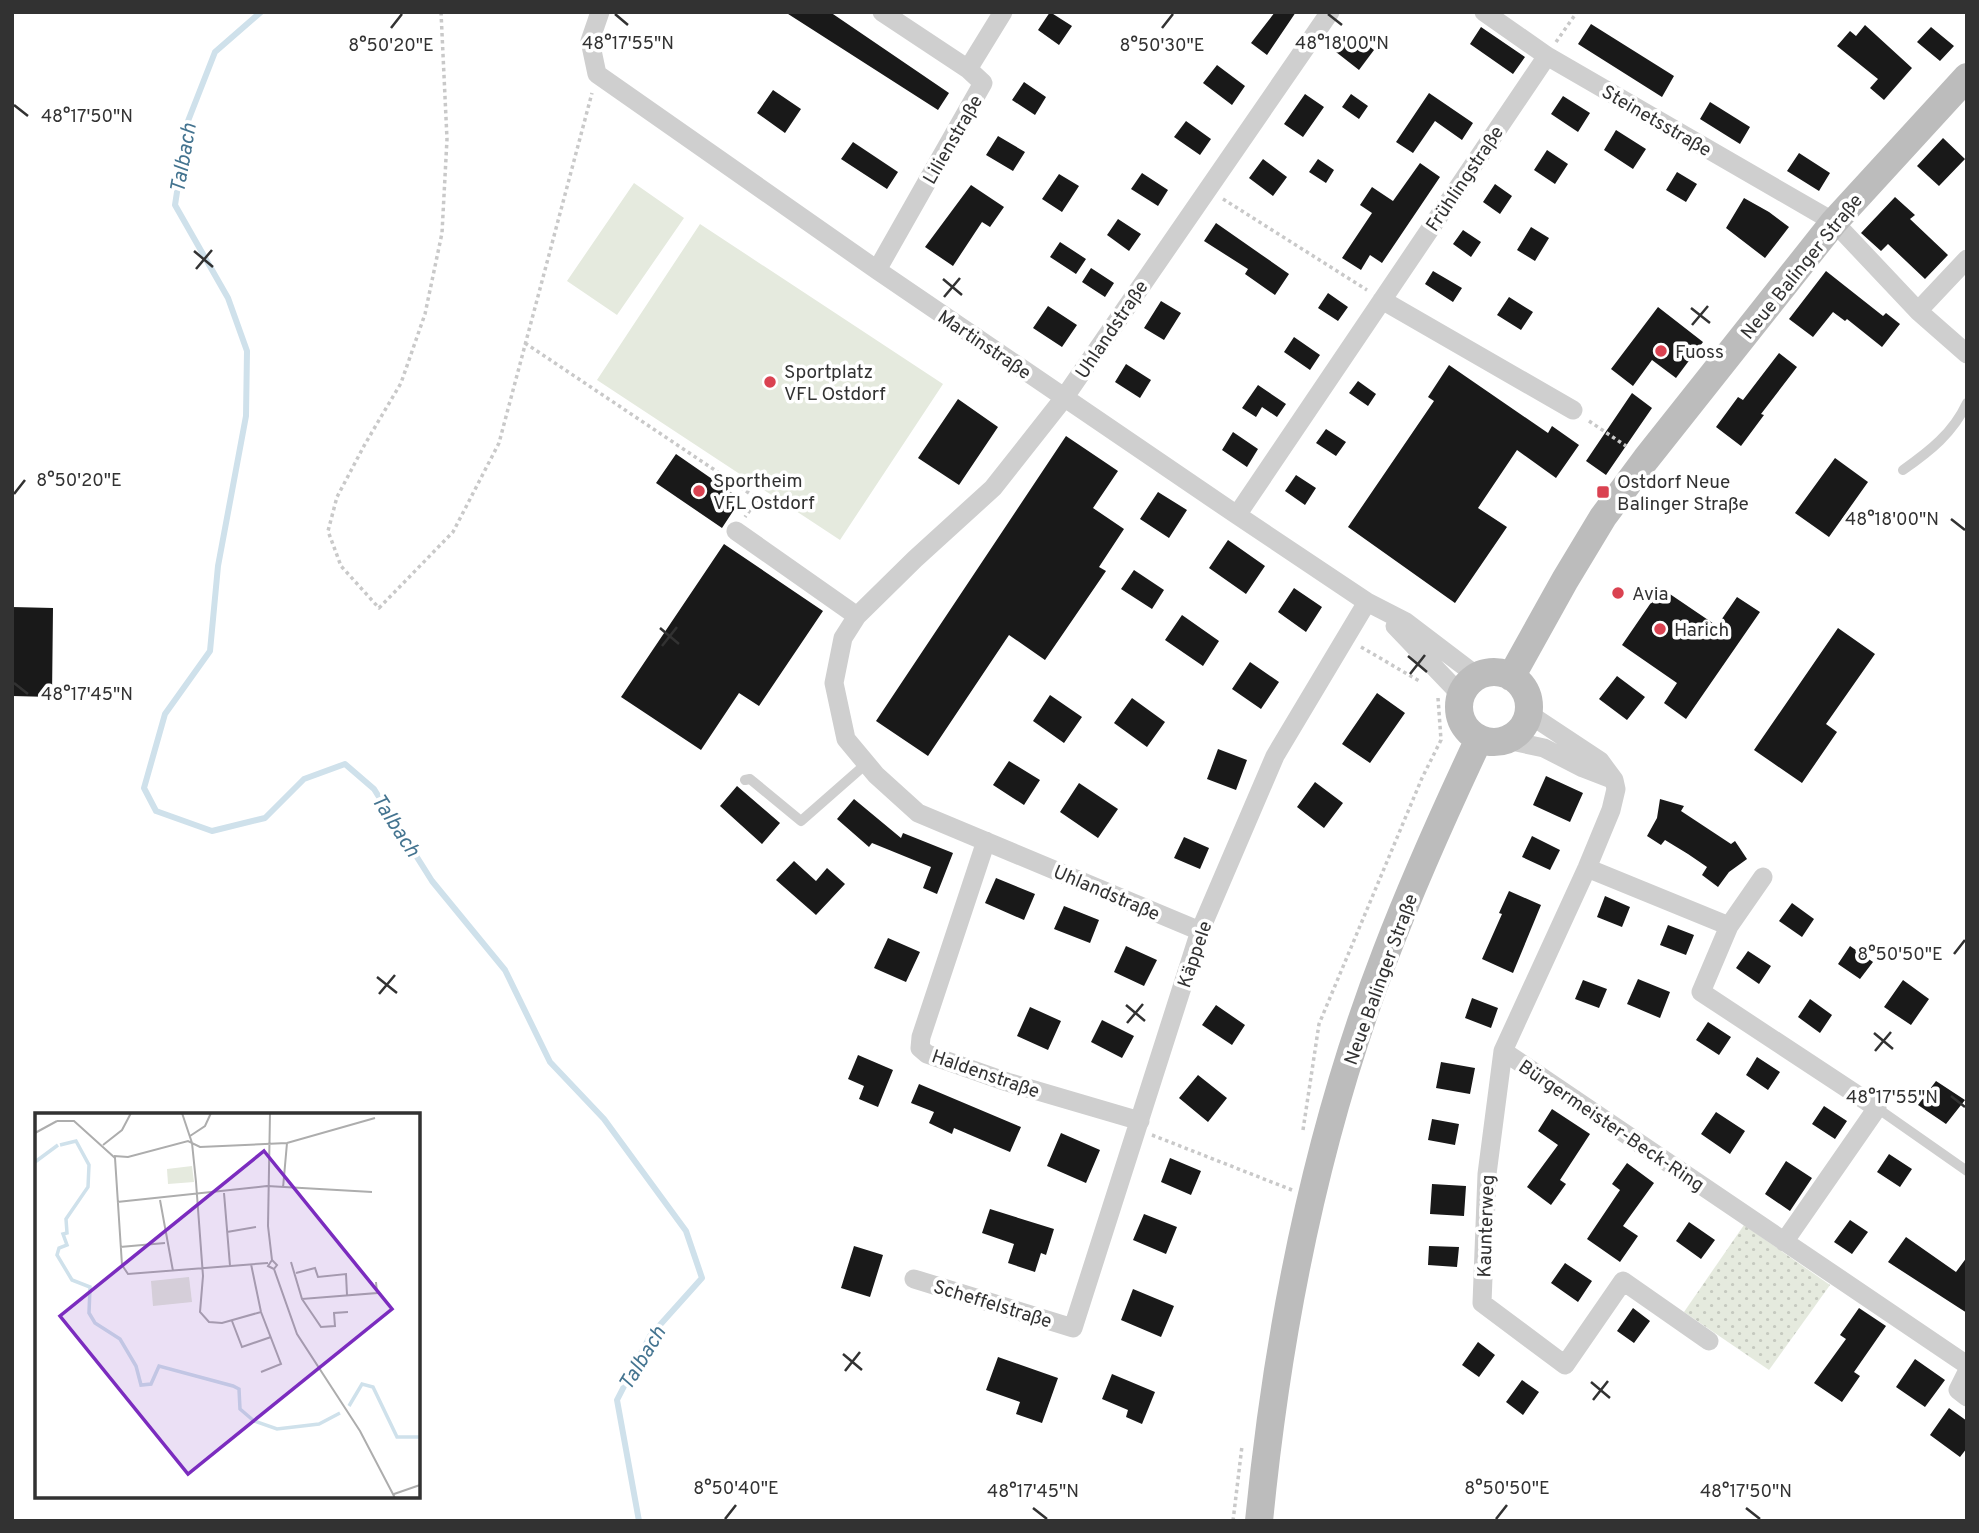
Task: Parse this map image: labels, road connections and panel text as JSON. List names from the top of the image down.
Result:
{
  "streets": {
    "main road": ["Neue Balinger Straße"],
    "street": [
      "Steinetsstraße",
      "Lilienstraße",
      "Frühlingstraße",
      "Uhlandstraße",
      "Martinstraße",
      "Käppele",
      "Haldenstraße",
      "Bürgermeister-Beck-Ring",
      "Kaunterweg",
      "Scheffelstraße"
    ]
  },
  "crossings": [
    ["Steinetsstraße", "Frühlingstraße"],
    ["Steinetsstraße", "Neue Balinger Straße"],
    ["Lilienstraße", "Martinstraße"],
    ["Frühlingstraße", "Martinstraße"],
    ["Neue Balinger Straße", "Martinstraße"],
    ["Uhlandstraße", "Martinstraße"],
    ["Uhlandstraße", "Käppele"],
    ["Uhlandstraße", "Haldenstraße"],
    ["Martinstraße", "Käppele"],
    ["Käppele", "Haldenstraße"],
    ["Käppele", "Scheffelstraße"],
    ["Bürgermeister-Beck-Ring", "Kaunterweg"]
  ],
  "water": ["Talbach"],
  "places": {
    "other": [
      "Fuoss",
      "Sportplatz VFL Ostdorf",
      "Sportheim VFL Ostdorf",
      "Avia",
      "Harich"
    ],
    "transit": ["Ostdorf Neue Balinger Straße"]
  },
  "coordinates": [
    "48°17'55\"N",
    "48°18'00\"N",
    "8°50'20\"E",
    "8°50'30\"E",
    "48°17'50\"N",
    "48°17'45\"N",
    "8°50'50\"E",
    "8°50'40\"E"
  ]
}
